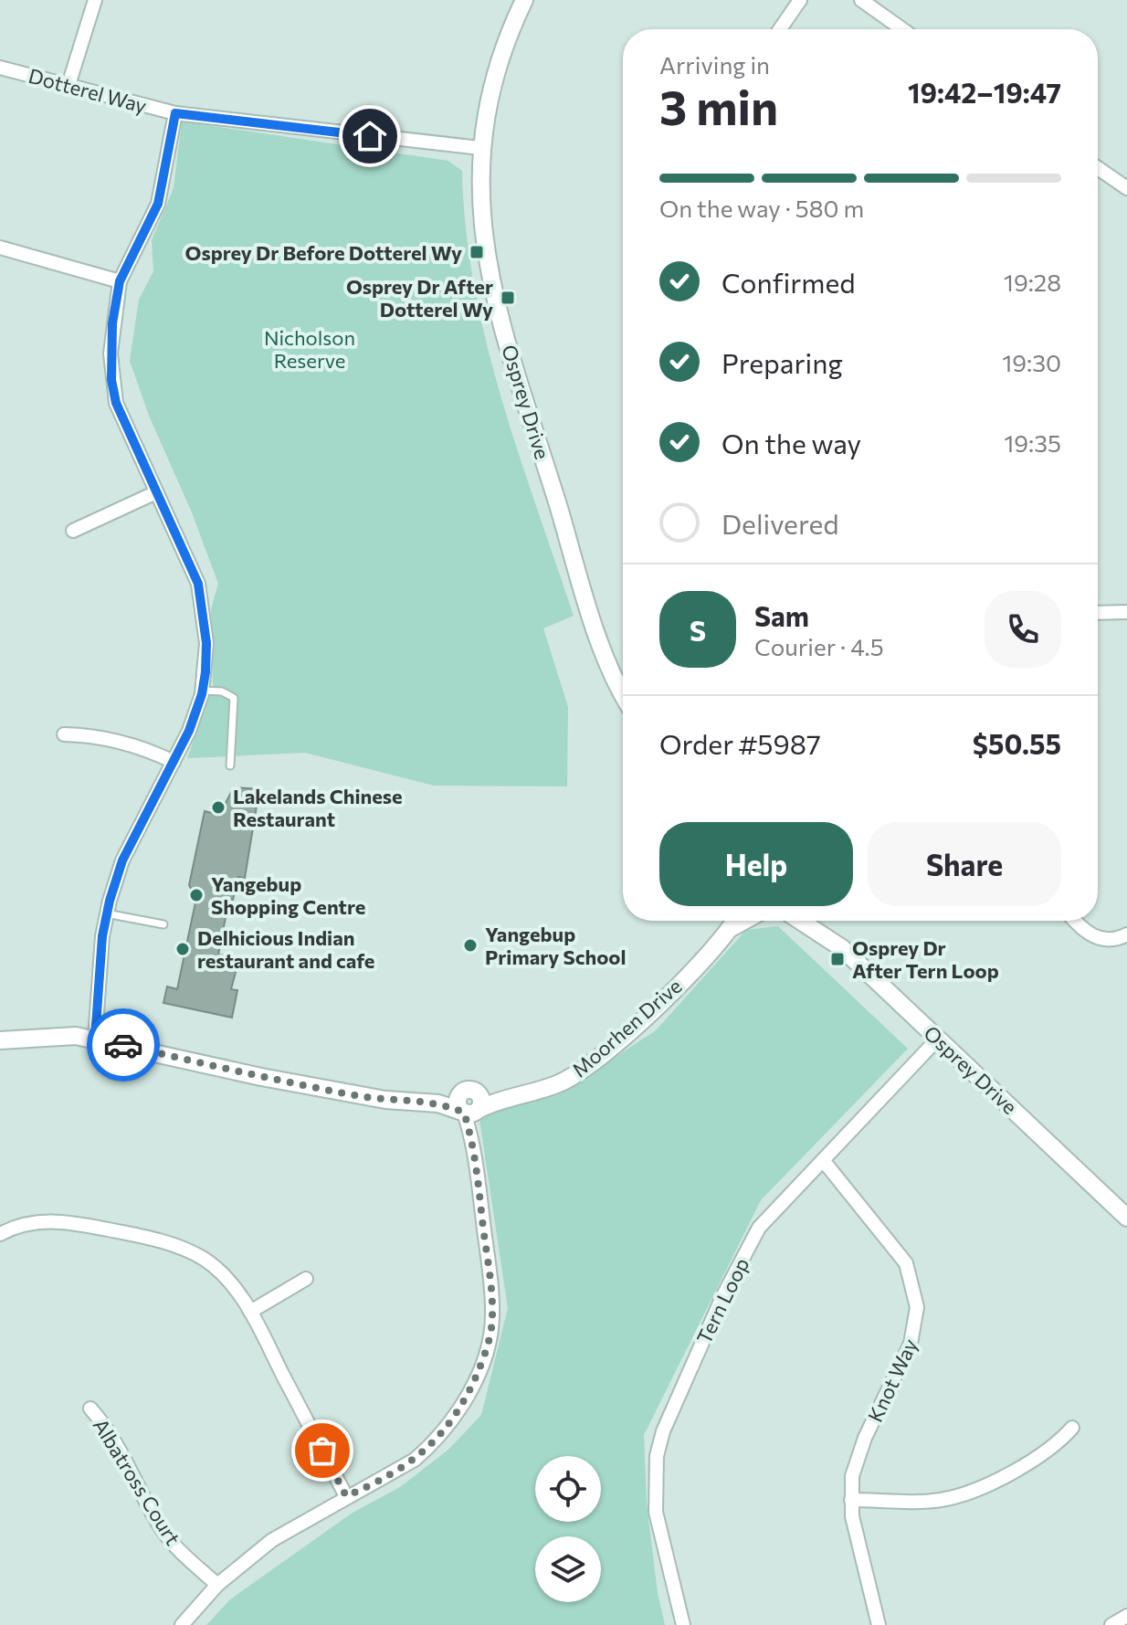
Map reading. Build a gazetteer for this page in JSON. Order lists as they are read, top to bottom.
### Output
{
  "streets": {
    "street": [
      "Dotterel Way",
      "Osprey Drive",
      "Moorhen Drive",
      "Tern Loop",
      "Knot Way",
      "Albatross Court"
    ]
  },
  "crossings": [
    ["Dotterel Way", "Osprey Drive"],
    ["Osprey Drive", "Tern Loop"],
    ["Tern Loop", "Knot Way"]
  ],
  "parks": ["Nicholson Reserve"],
  "places": {
    "transit": ["Osprey Dr Before Dotterel Wy", "Osprey Dr After Dotterel Wy", "Osprey Dr After Tern Loop"],
    "other": [
      "Lakelands Chinese Restaurant",
      "Yangebup Shopping Centre",
      "Yangebup Primary School",
      "Delhicious Indian restaurant and cafe"
    ]
  },
  "page": {
    "heading": ["3 min", "Arriving in", "19:42–19:47"],
    "panel": [
      "Sam",
      "Courier · 4.5",
      "Order #5987",
      "$50.55"
    ],
    "bar": "On the way · 580 m",
    "list": [
      ["Confirmed", "19:28"],
      ["Preparing", "19:30"],
      ["On the way", "19:35"],
      "Delivered"
    ],
    "round": "S",
    "buttons": ["Help", "Share"]
  }
}
